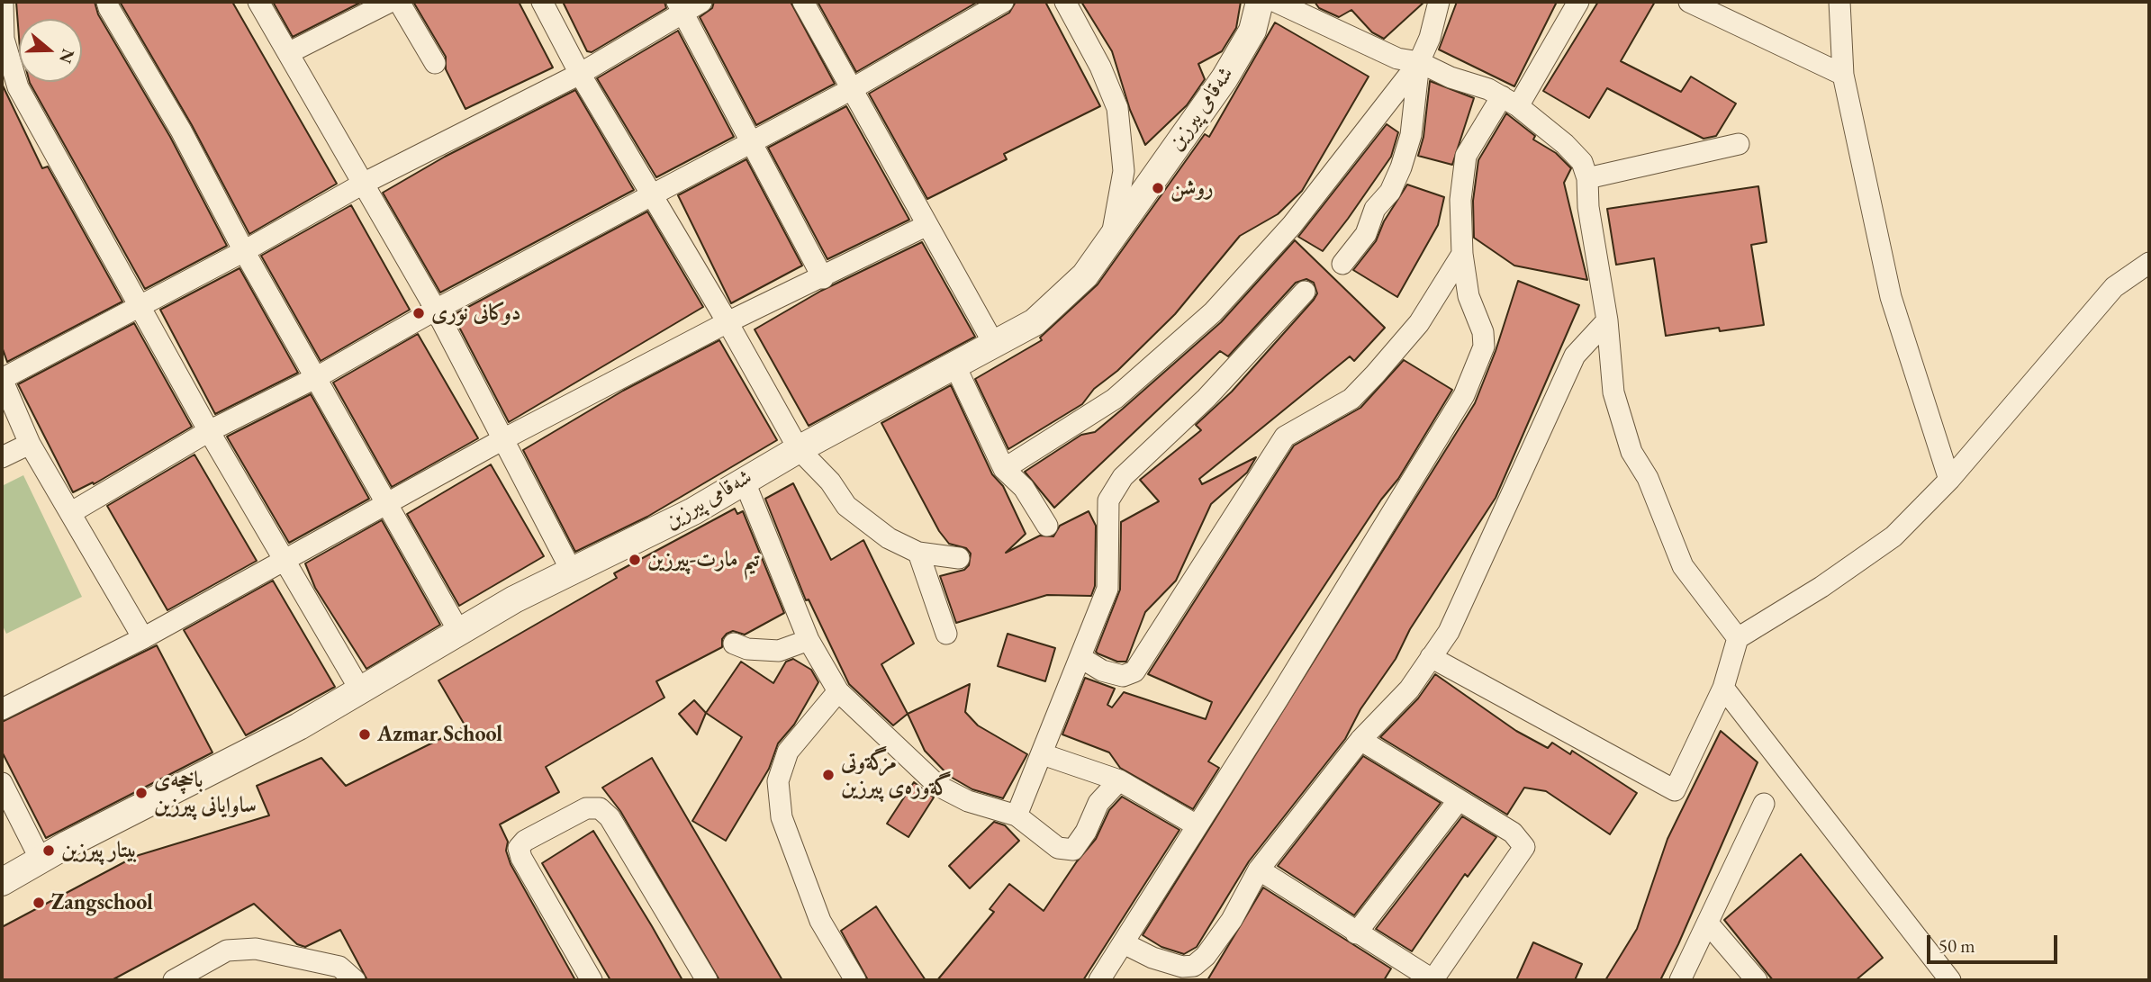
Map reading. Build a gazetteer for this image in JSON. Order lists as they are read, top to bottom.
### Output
{
  "streets": {
    "street": ["شەقامی پیرزین"]
  },
  "places": [
    "روشن",
    "دوکانی نوری",
    "تیم مارت-پیرزین",
    "Azmar School",
    "مزگةوتی گةورەی پیرزین",
    "باخچەی ساوایانی پیرزین",
    "بيتار پيرزين",
    "Zangschool"
  ],
  "scale_bar": "50 m",
  "north": "right"
}
